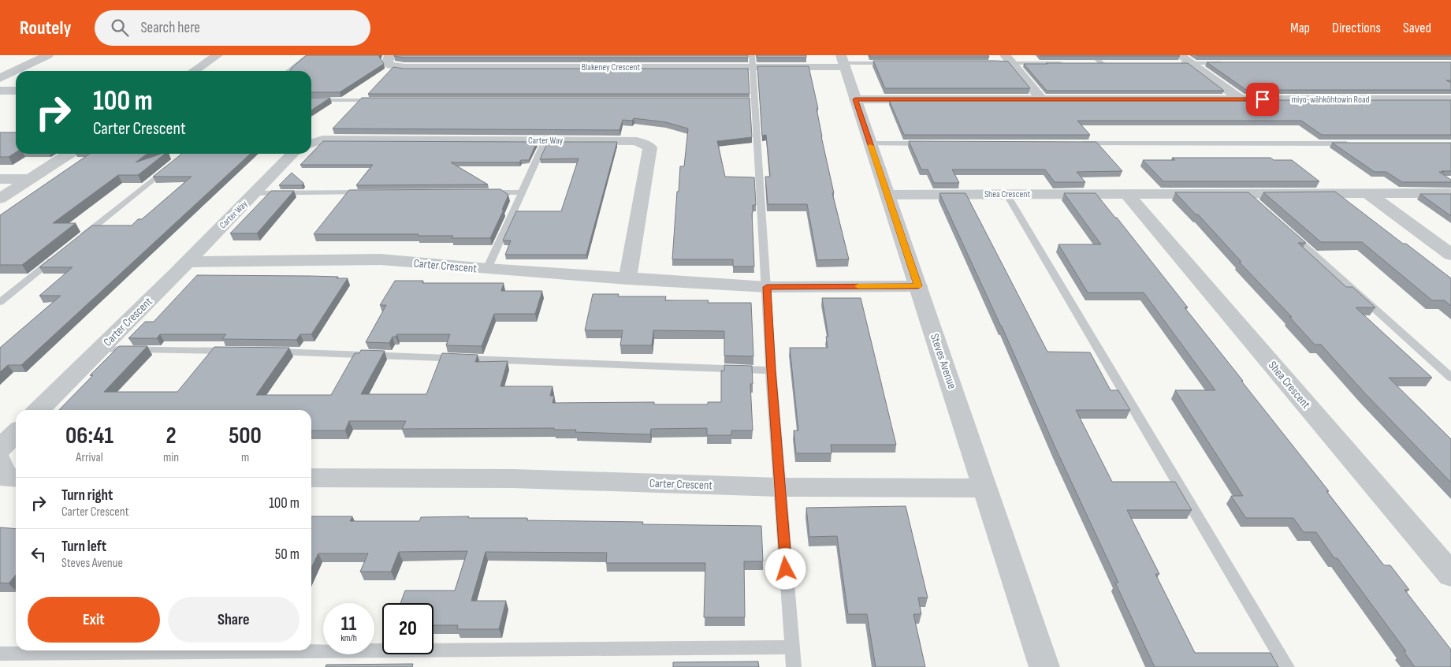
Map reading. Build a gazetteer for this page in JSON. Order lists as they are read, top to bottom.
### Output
{
  "streets": {
    "street": [
      "Blakeney Crescent",
      "miyo-wâhkôhtowin Road",
      "Carter Way",
      "Shea Crescent",
      "Carter Crescent",
      "Steves Avenue"
    ]
  },
  "crossings": [
    ["Blakeney Crescent", "Steves Avenue"],
    ["miyo-wâhkôhtowin Road", "Steves Avenue"],
    ["Carter Way", "Carter Crescent"],
    ["Shea Crescent", "Steves Avenue"],
    ["Carter Crescent", "Steves Avenue"]
  ],
  "page": {
    "header": "Routely",
    "search": "Search here",
    "nav": ["Map", "Directions", "Saved"],
    "turn": ["100 m", "Carter Crescent"],
    "eta": [
      "06:41",
      "Arrival",
      "2",
      "min",
      "500",
      "m"
    ],
    "list": [
      {
        "name": "Turn right",
        "note": "Carter Crescent",
        "value": "100 m"
      },
      {
        "name": "Turn left",
        "note": "Steves Avenue",
        "value": "50 m"
      }
    ],
    "buttons": ["Exit", "Share"],
    "speed": "11 km/h",
    "limit": "20"
  }
}
